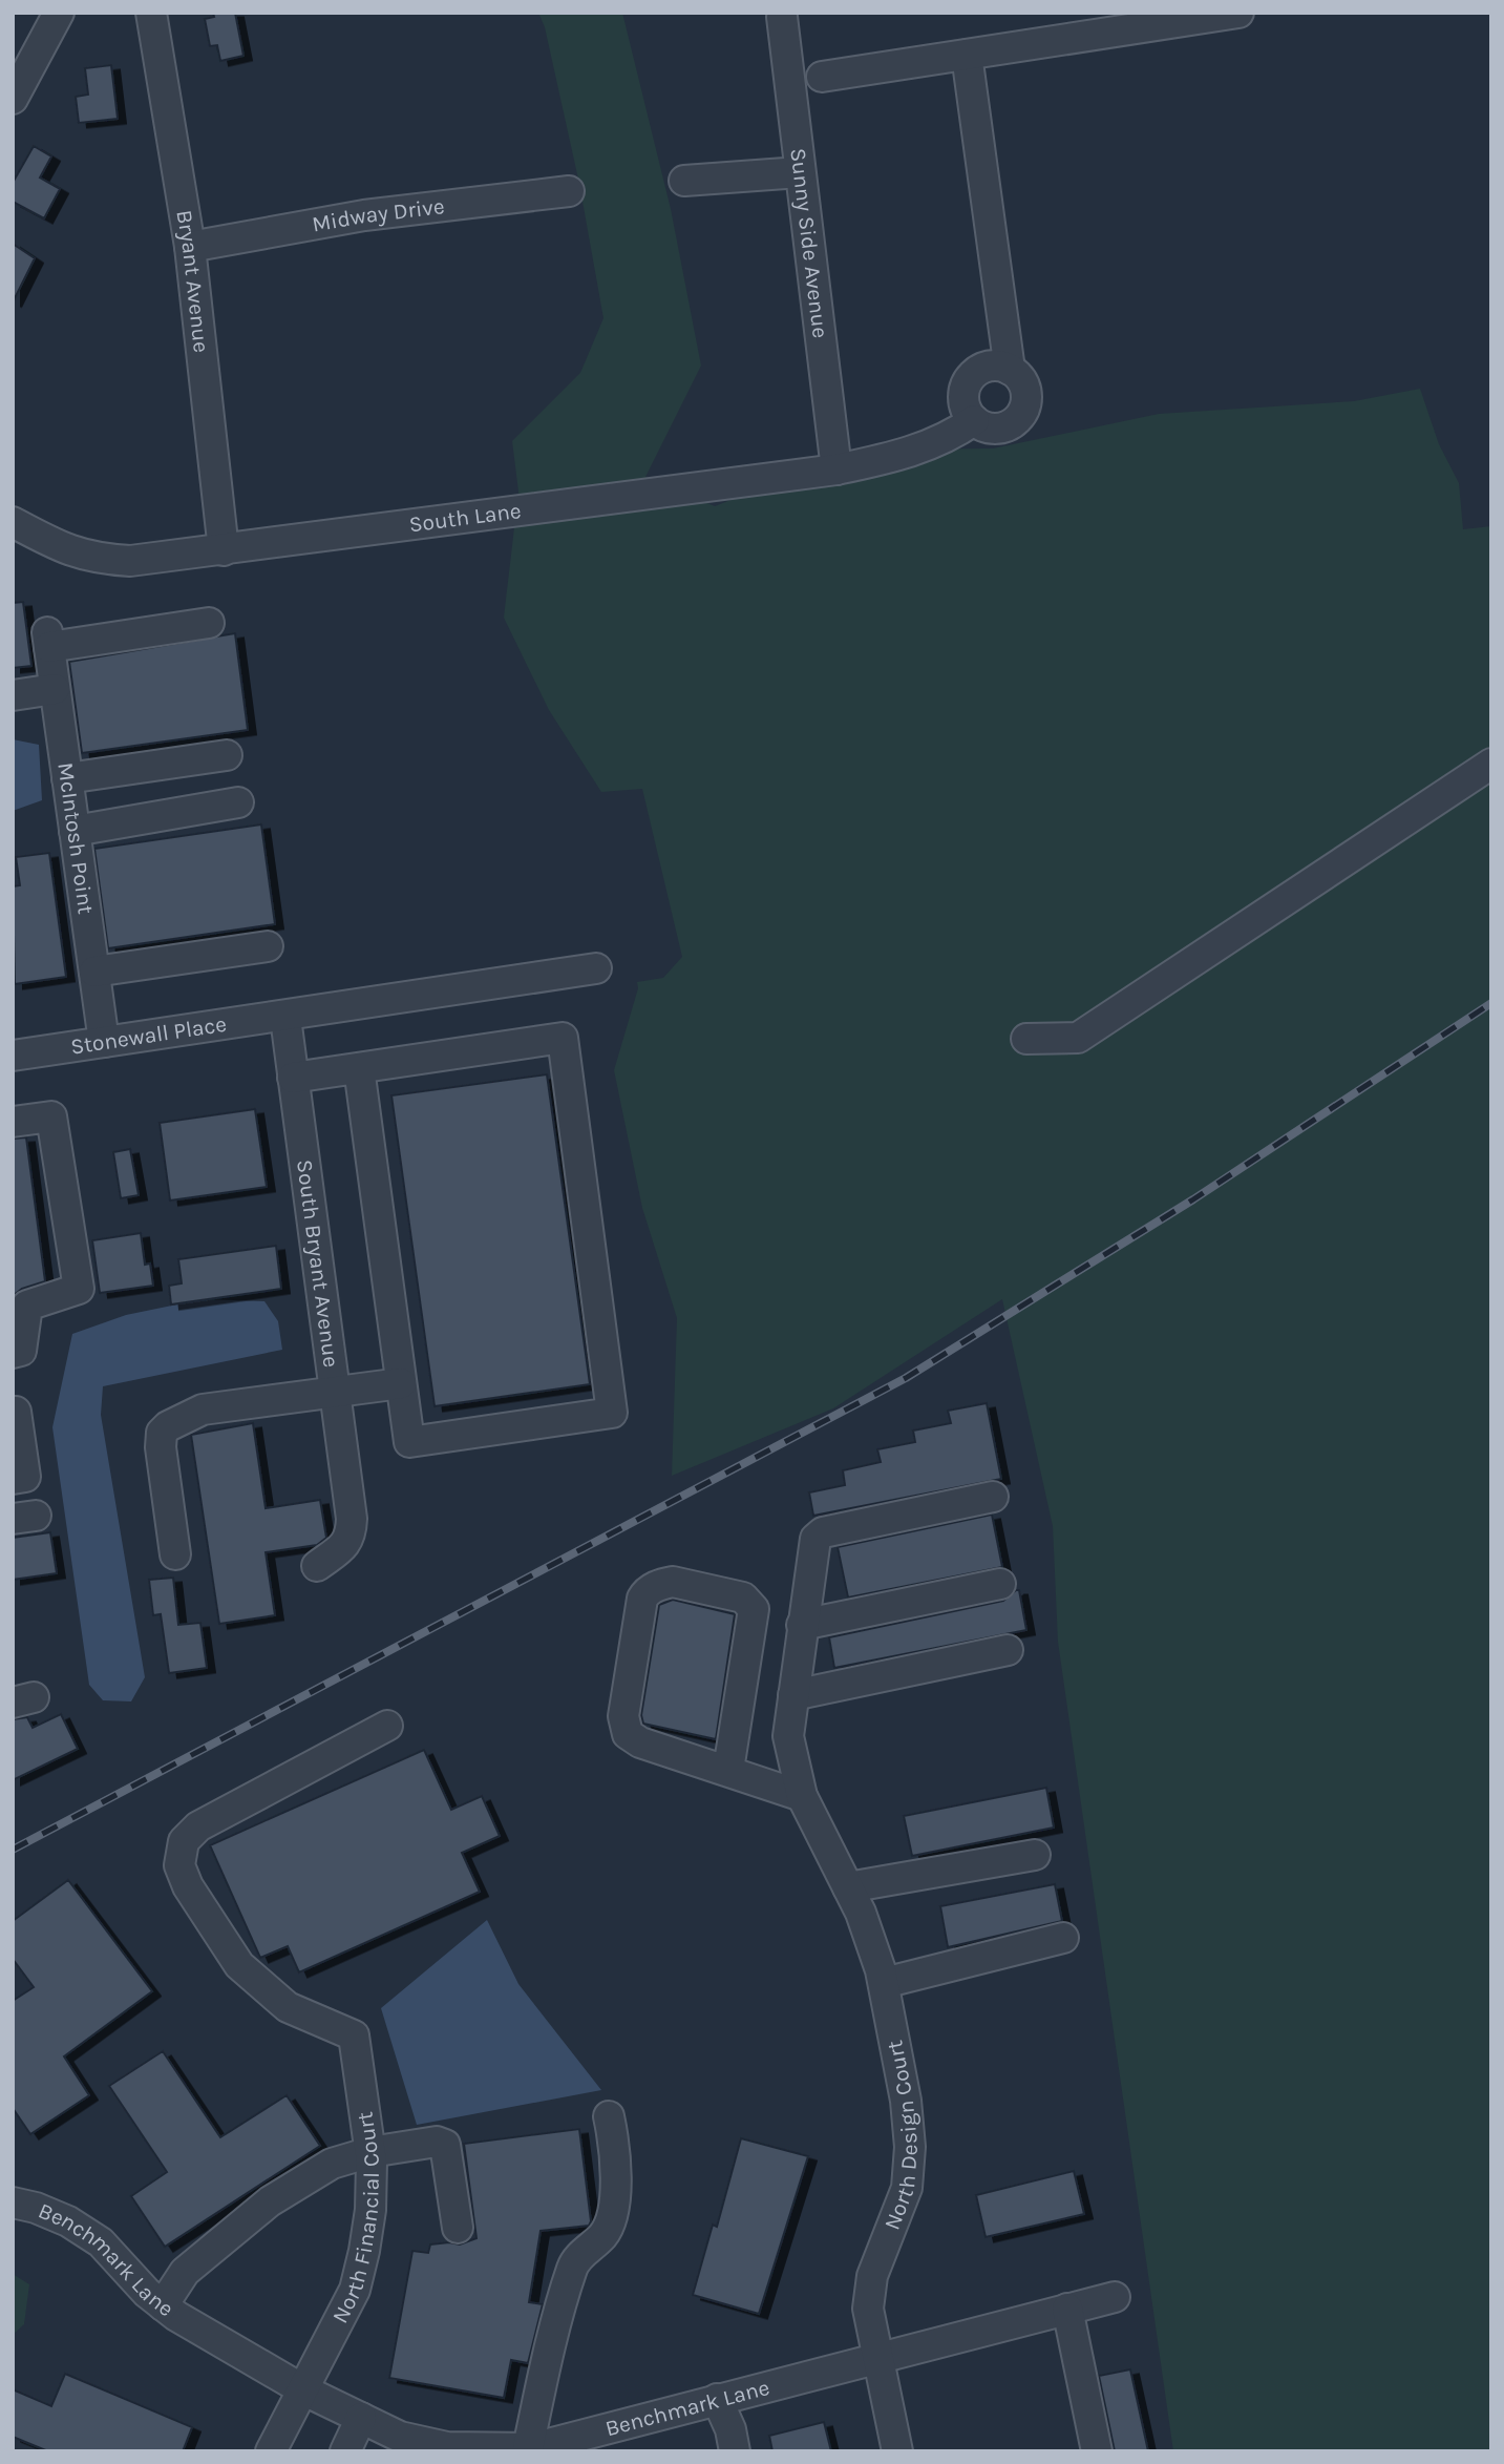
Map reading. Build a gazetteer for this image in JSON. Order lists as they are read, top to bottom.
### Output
{
  "streets": {
    "street": [
      "Midway Drive",
      "Sunny Side Avenue",
      "Bryant Avenue",
      "South Lane",
      "McIntosh Point",
      "Stonewall Place",
      "South Bryant Avenue",
      "North Design Court",
      "North Financial Court",
      "Benchmark Lane"
    ]
  },
  "crossings": [
    ["Midway Drive", "Bryant Avenue"],
    ["Sunny Side Avenue", "South Lane"],
    ["Bryant Avenue", "South Lane"],
    ["McIntosh Point", "Stonewall Place"],
    ["Stonewall Place", "South Bryant Avenue"],
    ["North Design Court", "Benchmark Lane"],
    ["North Financial Court", "Benchmark Lane"]
  ]
}
